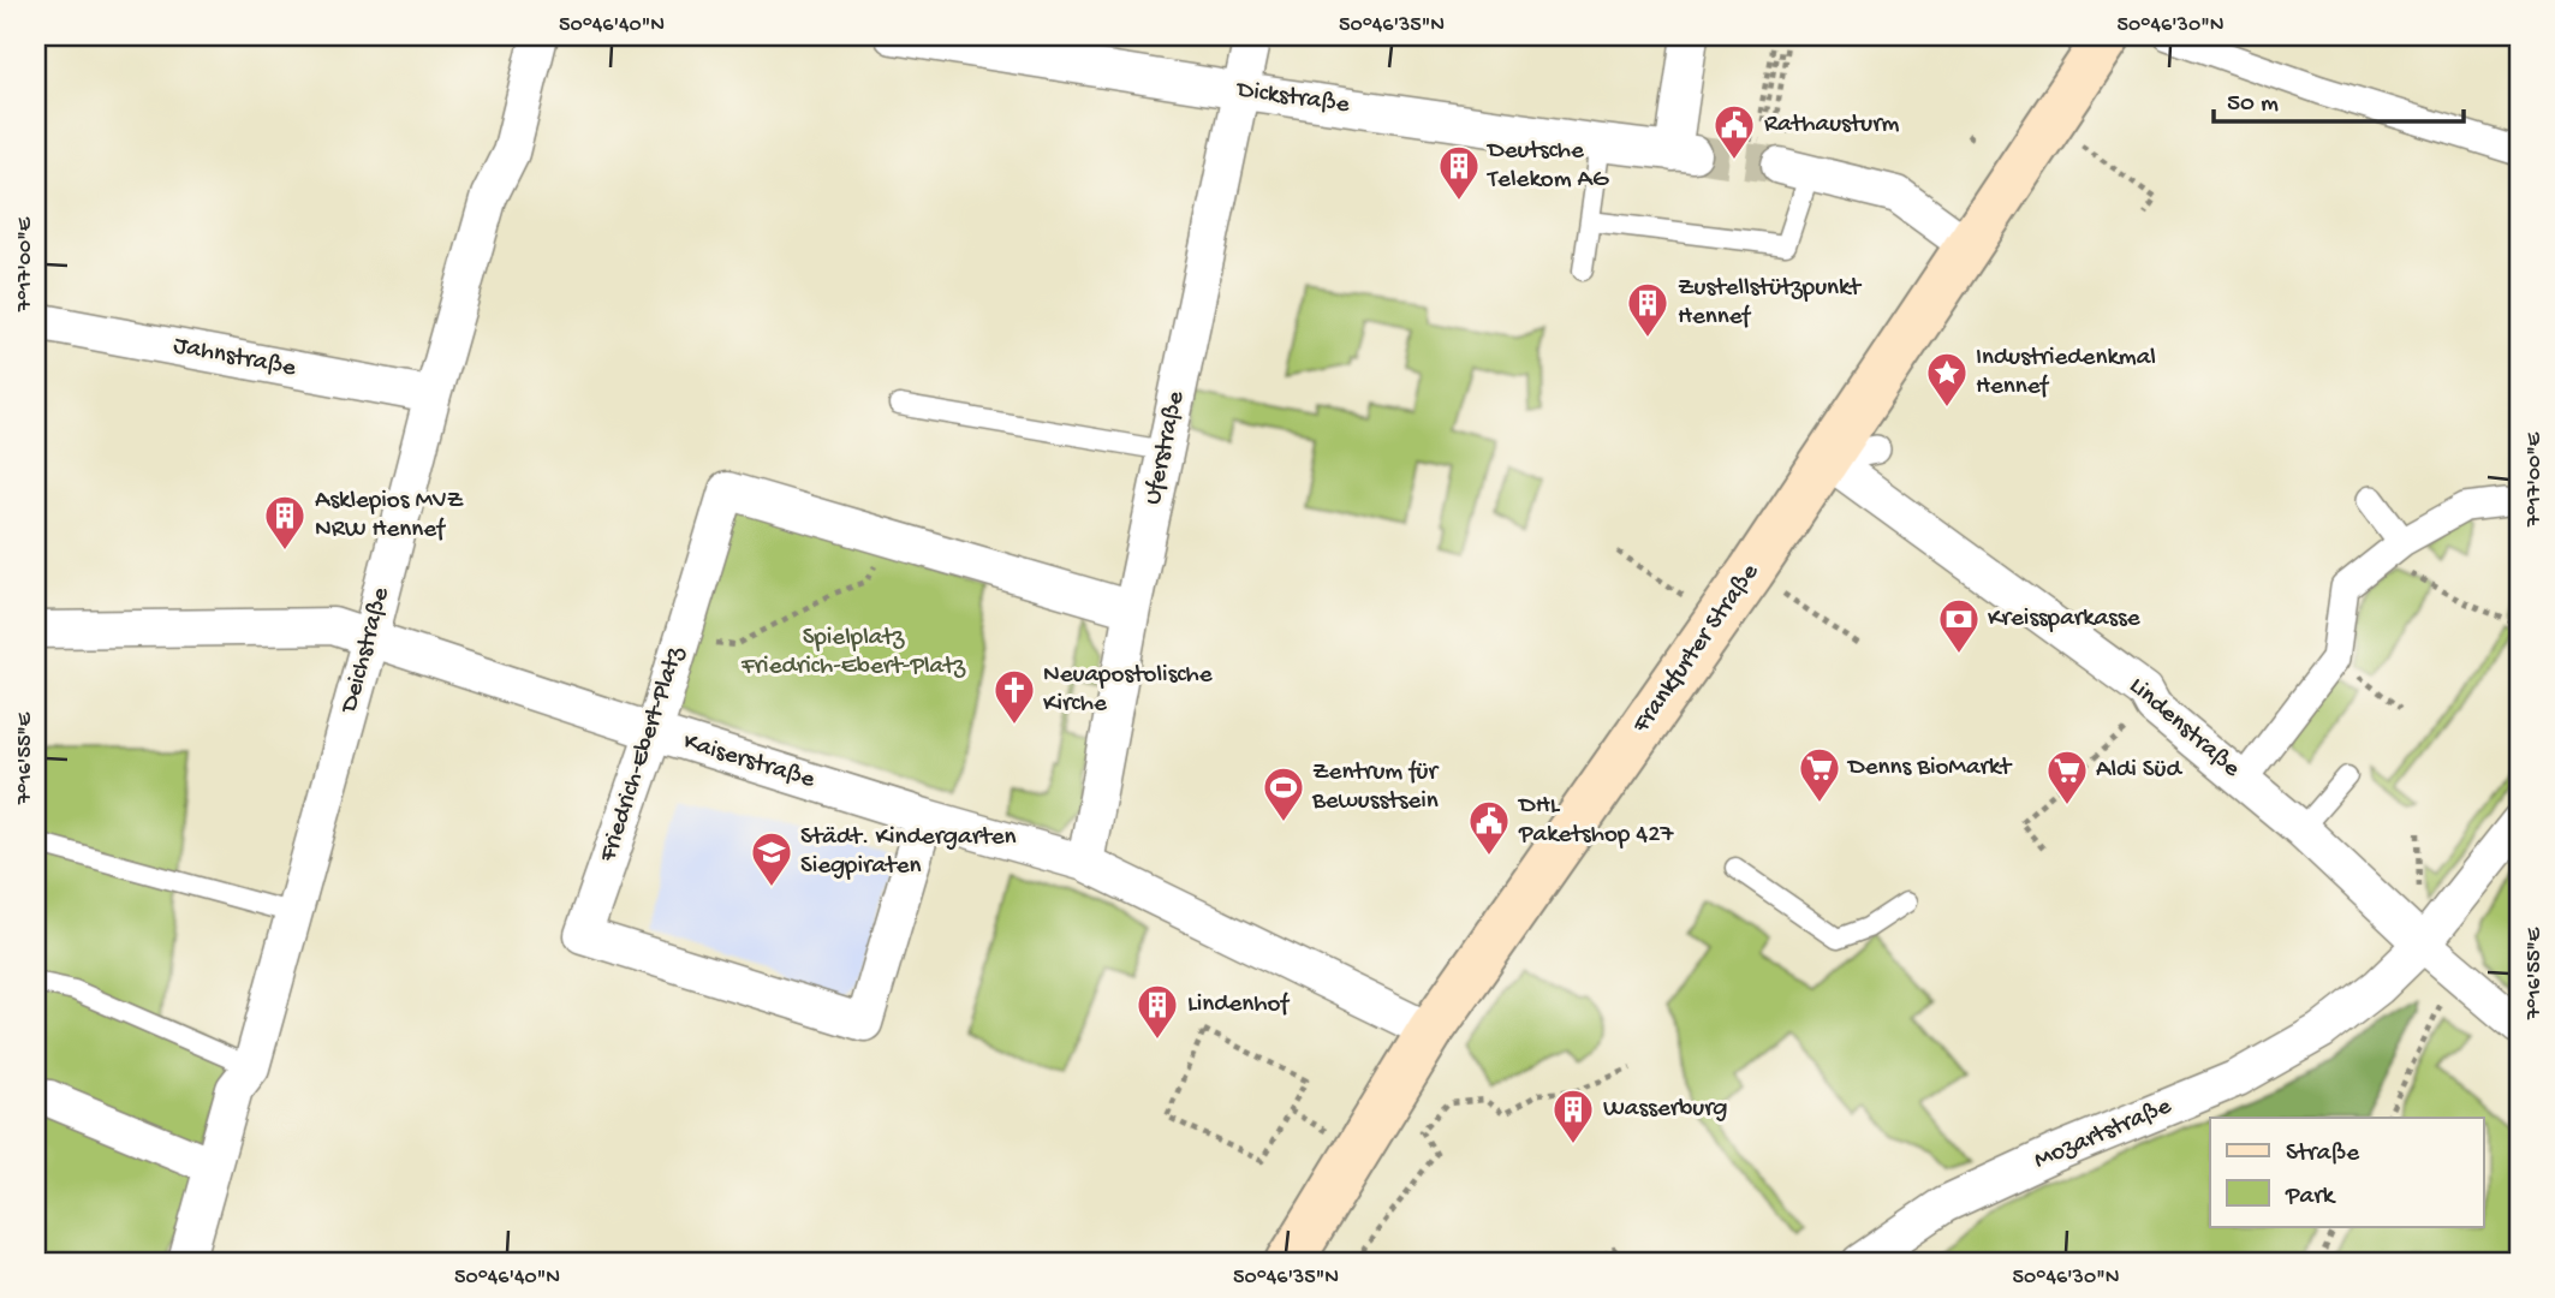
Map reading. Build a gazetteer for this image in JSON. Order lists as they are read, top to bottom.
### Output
{
  "streets": {
    "main road": ["Frankfurter Straße"],
    "street": [
      "Dickstraße",
      "Jahnstraße",
      "Uferstraße",
      "Deichstraße",
      "Lindenstraße",
      "Friedrich-Ebert-Platz",
      "Kaiserstraße",
      "Mozartstraße"
    ]
  },
  "crossings": [
    ["Dickstraße", "Uferstraße"],
    ["Jahnstraße", "Deichstraße"],
    ["Uferstraße", "Friedrich-Ebert-Platz"],
    ["Uferstraße", "Kaiserstraße"],
    ["Frankfurter Straße", "Lindenstraße"],
    ["Frankfurter Straße", "Kaiserstraße"],
    ["Deichstraße", "Kaiserstraße"],
    ["Lindenstraße", "Mozartstraße"],
    ["Friedrich-Ebert-Platz", "Kaiserstraße"]
  ],
  "parks": ["Spielplatz Friedrich-Ebert-Platz"],
  "places": {
    "public building": ["Rathausturm", "DHL Paketshop 427"],
    "building": [
      "Deutsche Telekom AG",
      "Zustellstützpunkt Hennef",
      "Asklepios MVZ NRW Hennef",
      "Lindenhof",
      "Wasserburg"
    ],
    "place": ["Industriedenkmal Hennef"],
    "bank": ["Kreissparkasse"],
    "church": ["Neuapostolische Kirche"],
    "supermarket": ["Denns BioMarkt", "Aldi Süd"],
    "sports": ["Zentrum für Bewusstsein"],
    "school or university": ["Städt. Kindergarten Siegpiraten"]
  },
  "legend": ["Straße", "Park"],
  "scale_bar": "50 m",
  "coordinates": [
    "50°46'40\"N",
    "50°46'35\"N",
    "50°46'30\"N",
    "7°17'00\"E",
    "7°16'55\"E"
  ]
}
